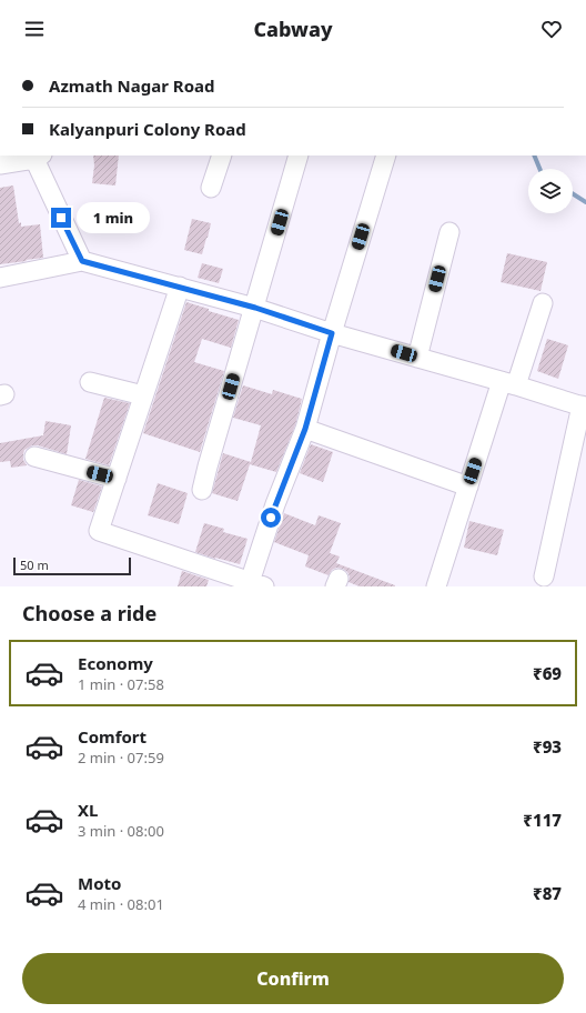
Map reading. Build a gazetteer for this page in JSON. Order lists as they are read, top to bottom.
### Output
{
  "scale_bar": "50 m",
  "page": {
    "header": "Cabway",
    "banner": ["Azmath Nagar Road", "Kalyanpuri Colony Road"],
    "bubble": "1 min",
    "scale": "50 m",
    "heading": "Choose a ride",
    "list": [
      {
        "name": "Economy",
        "note": "1 min · 07:58",
        "value": "₹69"
      },
      {
        "name": "Comfort",
        "note": "2 min · 07:59",
        "value": "₹93"
      },
      {
        "name": "XL",
        "note": "3 min · 08:00",
        "value": "₹117"
      },
      {
        "name": "Moto",
        "note": "4 min · 08:01",
        "value": "₹87"
      }
    ],
    "buttons": "Confirm"
  }
}
